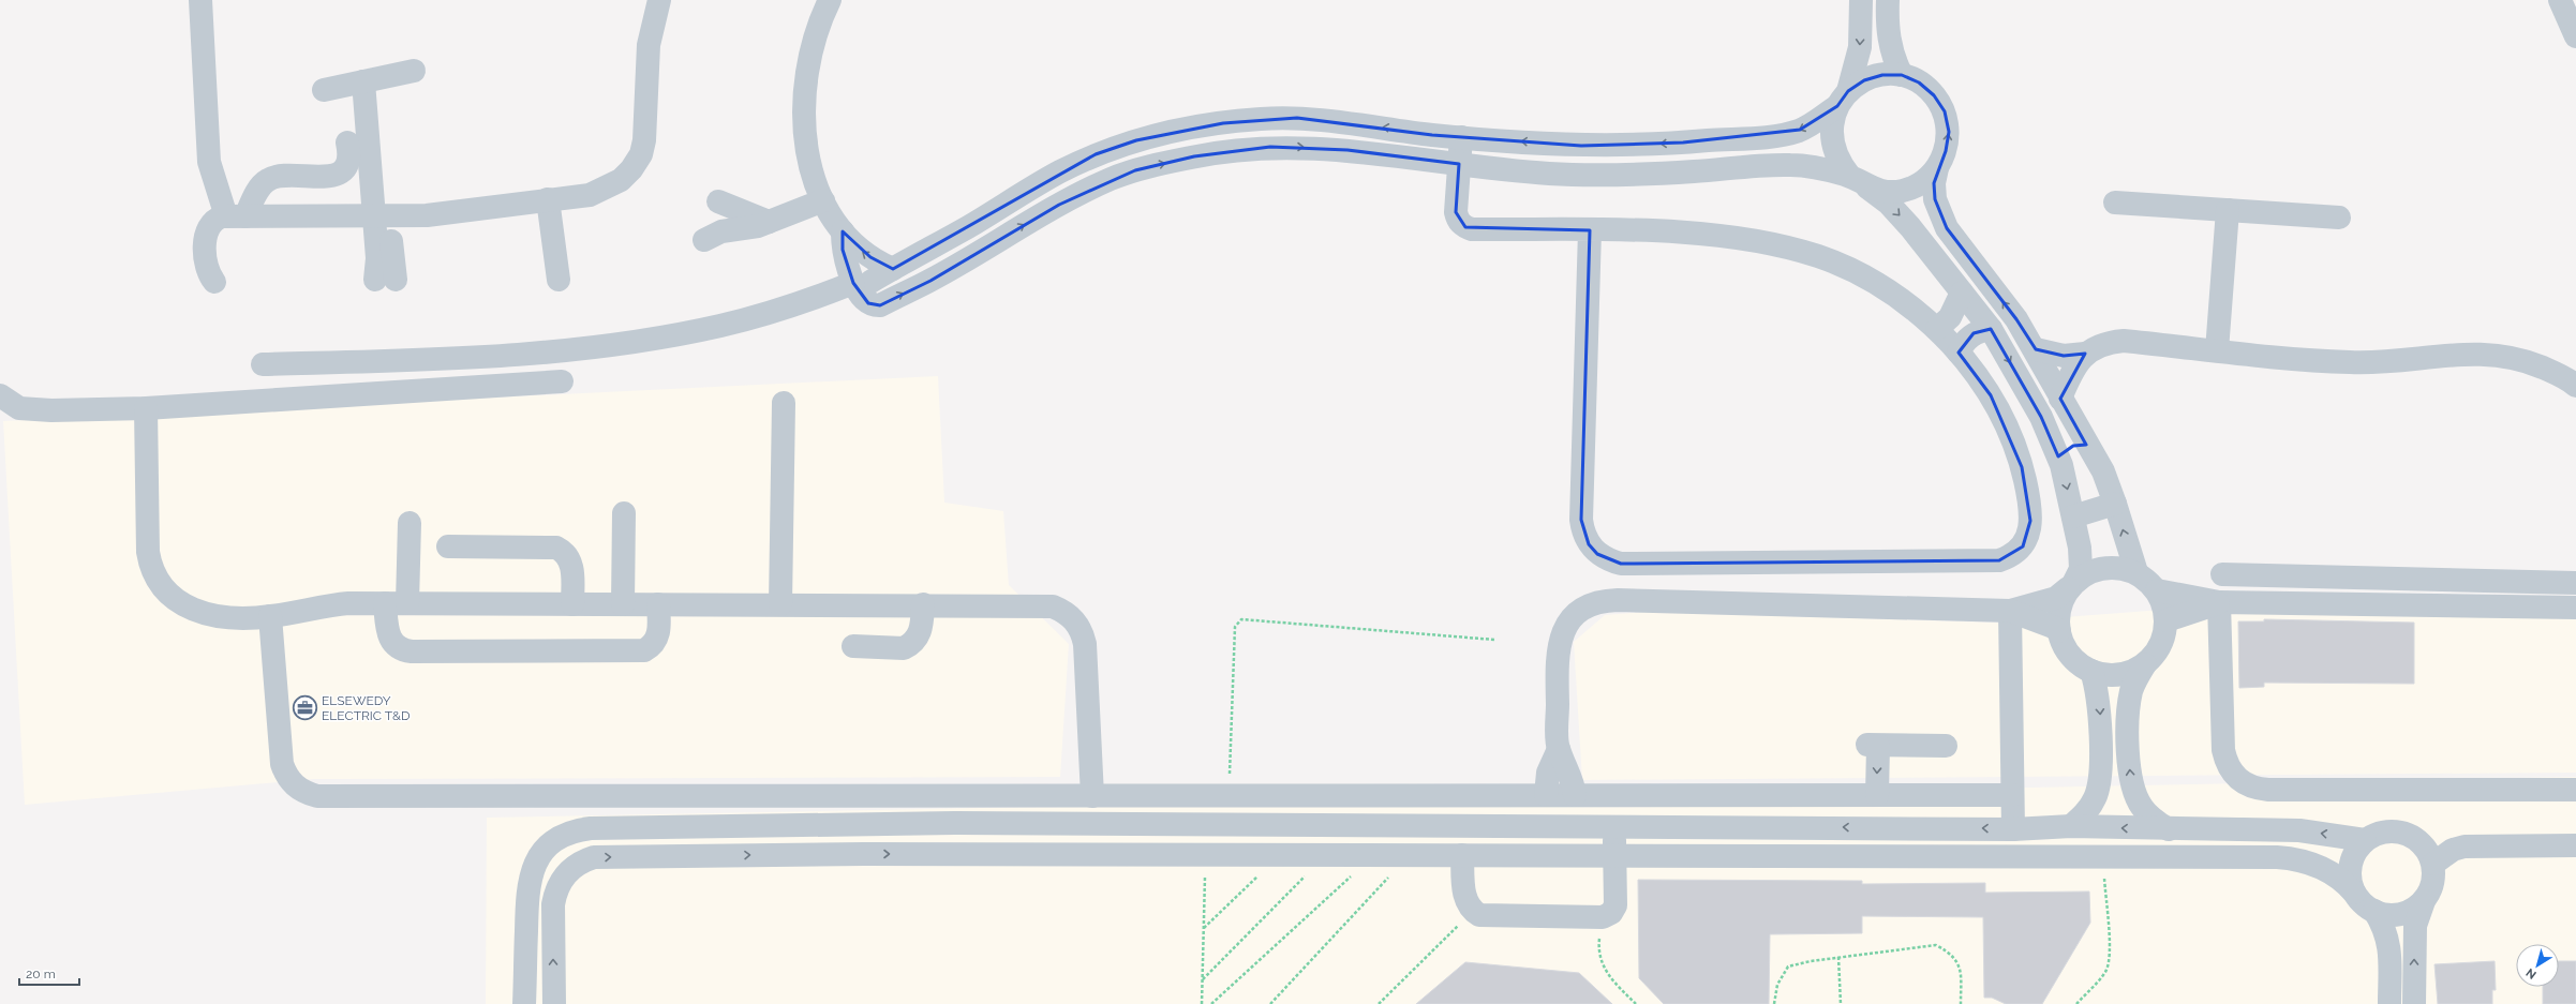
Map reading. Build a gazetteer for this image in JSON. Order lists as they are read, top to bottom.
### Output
{
  "places": {
    "office": ["ELSEWEDY ELECTRIC T&D"]
  },
  "scale_bar": "20 m",
  "north": "bottom left"
}
